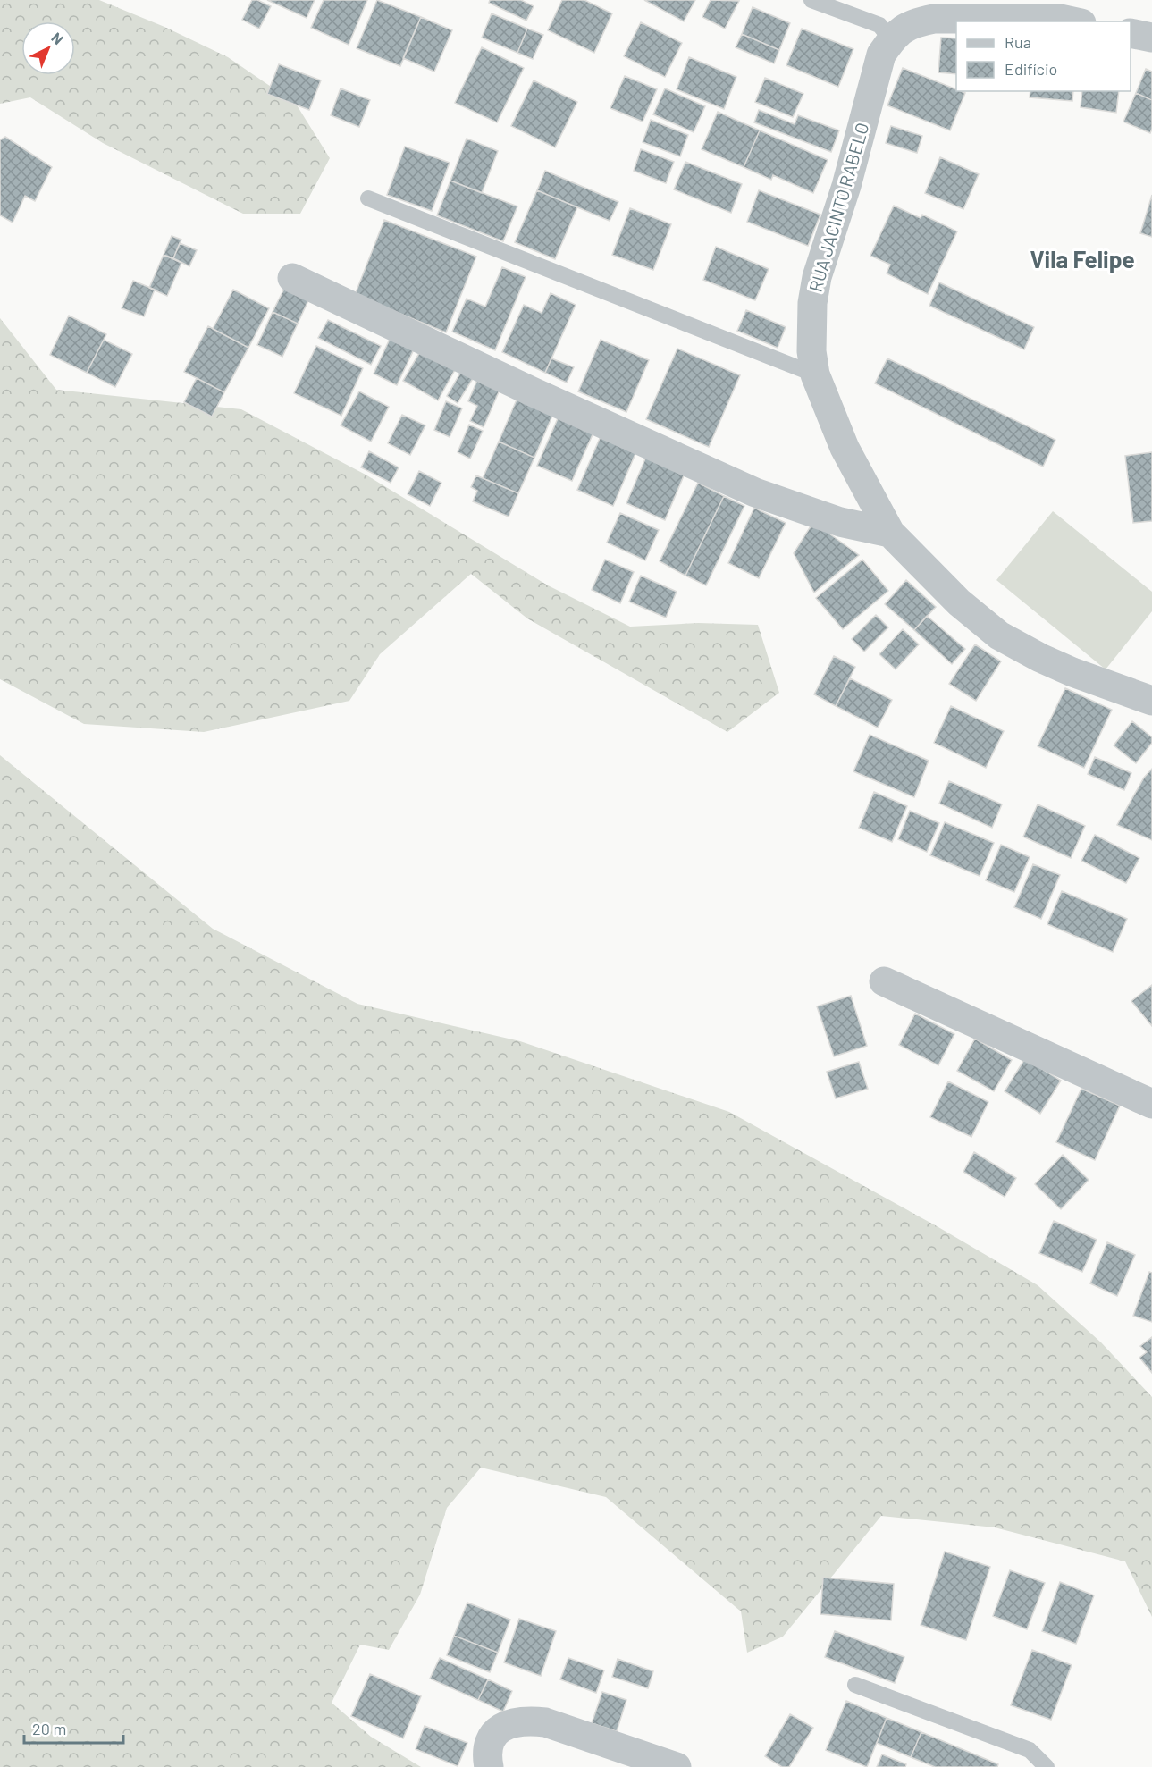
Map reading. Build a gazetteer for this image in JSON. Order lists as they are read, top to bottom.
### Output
{
  "streets": {
    "street": ["RUA JACINTO RABELO"]
  },
  "districts": ["Vila Felipe"],
  "legend": ["Rua", "Edifício"],
  "scale_bar": "20 m",
  "north": "top right"
}
